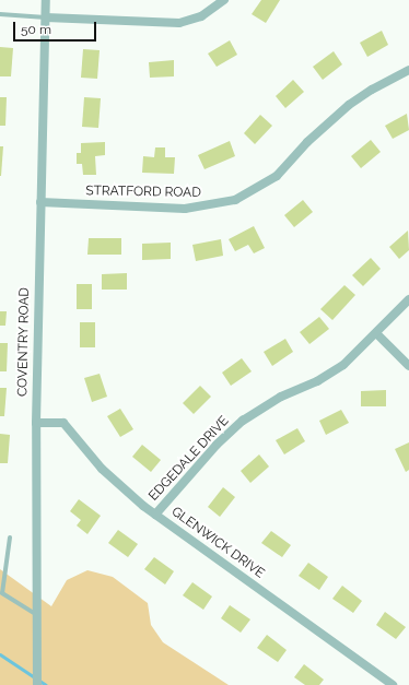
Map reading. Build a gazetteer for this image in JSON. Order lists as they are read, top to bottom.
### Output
{
  "streets": {
    "street": [
      "STRATFORD ROAD",
      "COVENTRY ROAD",
      "EDGEDALE DRIVE",
      "GLENWICK DRIVE"
    ]
  },
  "crossings": [
    ["STRATFORD ROAD", "COVENTRY ROAD"],
    ["COVENTRY ROAD", "GLENWICK DRIVE"],
    ["EDGEDALE DRIVE", "GLENWICK DRIVE"]
  ],
  "scale_bar": "50 m"
}
